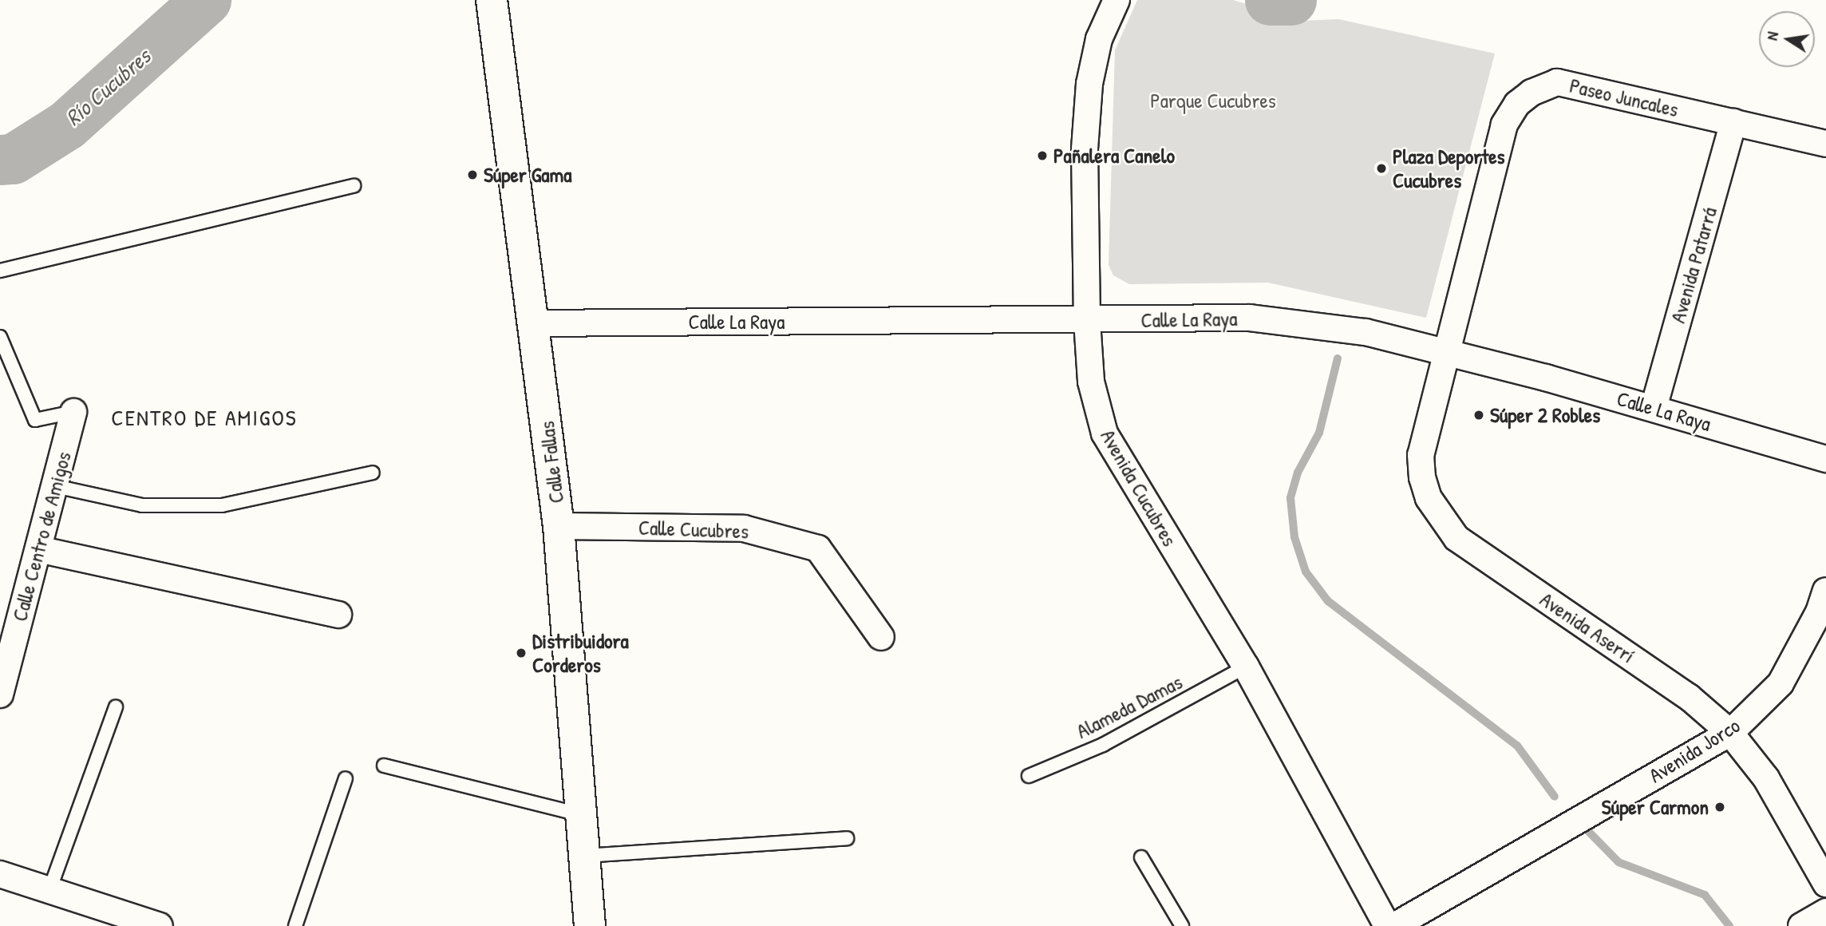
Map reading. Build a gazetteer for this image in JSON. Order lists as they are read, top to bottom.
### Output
{
  "streets": {
    "street": [
      "Paseo Juncales",
      "Avenida Patarrá",
      "Calle La Raya",
      "Calle Fallas",
      "Avenida Cucubres",
      "Calle Cucubres",
      "Calle Centro de Amigos",
      "Avenida Aserrí",
      "Avenida Jorco"
    ],
    "lane": ["Alameda Damas"]
  },
  "crossings": [
    ["Paseo Juncales", "Avenida Patarrá"],
    ["Paseo Juncales", "Calle La Raya"],
    ["Paseo Juncales", "Avenida Aserrí"],
    ["Avenida Patarrá", "Calle La Raya"],
    ["Calle La Raya", "Calle Fallas"],
    ["Calle La Raya", "Avenida Cucubres"],
    ["Calle La Raya", "Avenida Aserrí"],
    ["Calle Fallas", "Calle Cucubres"],
    ["Avenida Cucubres", "Alameda Damas"],
    ["Avenida Aserrí", "Avenida Jorco"]
  ],
  "districts": ["CENTRO DE AMIGOS"],
  "water": ["Río Cucubres"],
  "parks": ["Parque Cucubres"],
  "places": [
    "Pañalera Canelo",
    "Plaza Deportes Cucubres",
    "Súper Gama",
    "Súper 2 Robles",
    "Distribuidora Corderos",
    "Súper Carmon"
  ],
  "north": "left"
}
